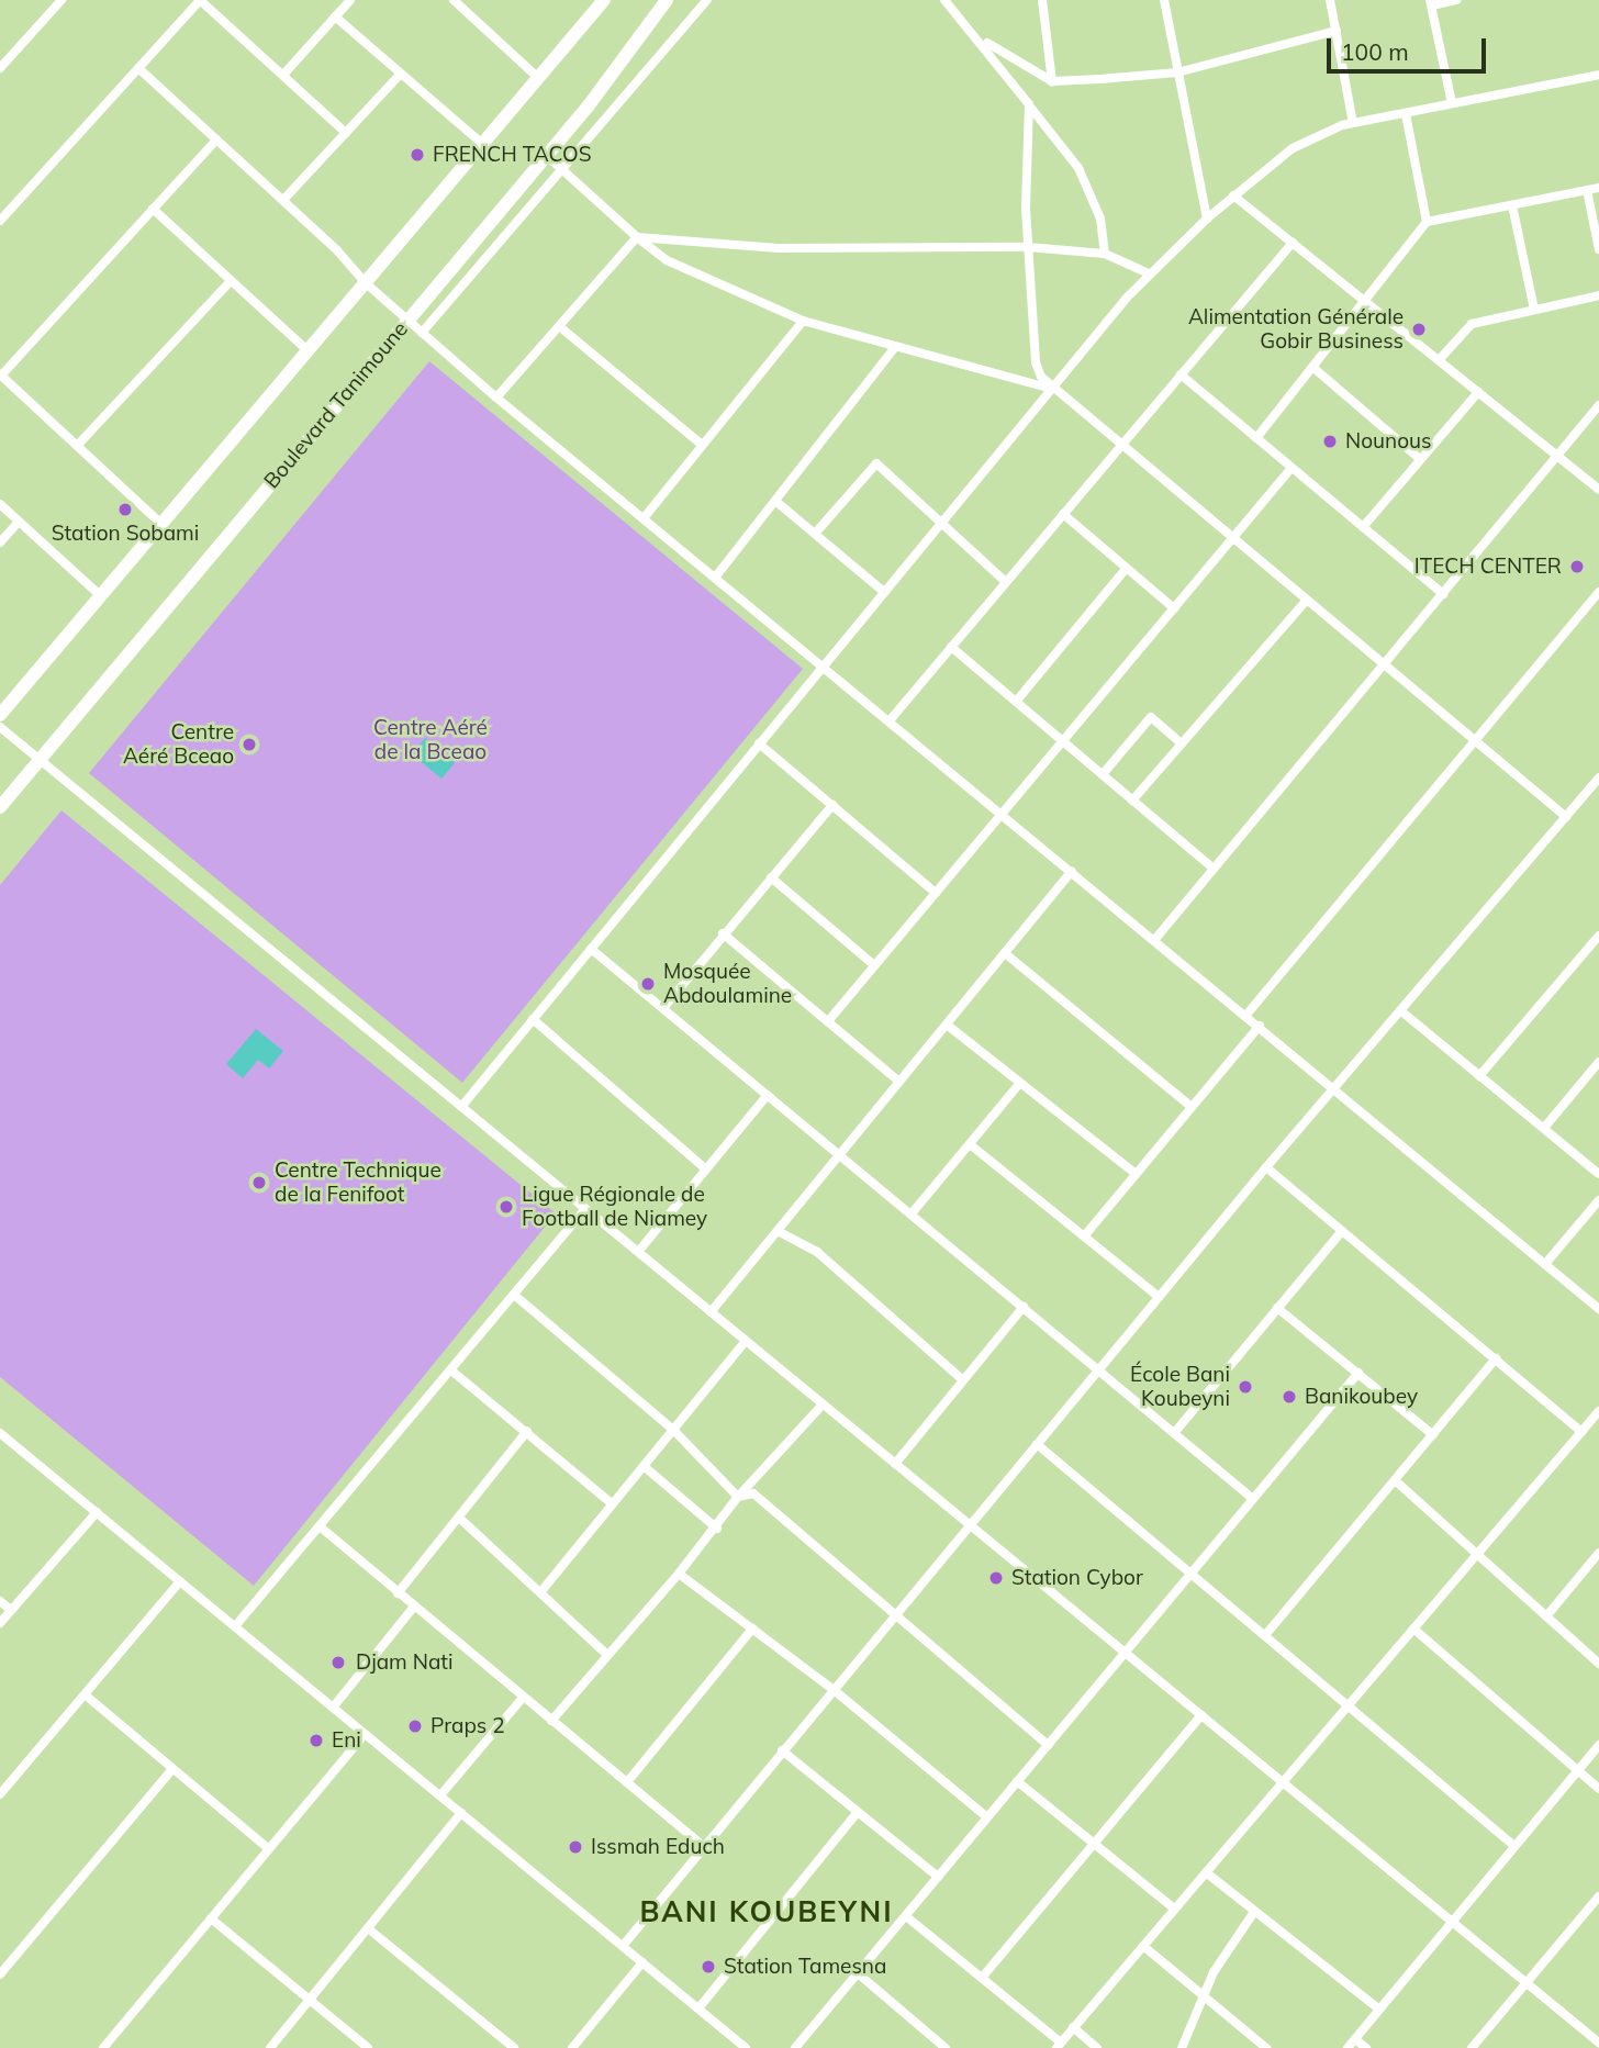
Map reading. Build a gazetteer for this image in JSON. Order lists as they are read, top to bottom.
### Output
{
  "streets": {
    "main road": ["Boulevard Tanimoune"]
  },
  "districts": ["BANI KOUBEYNI"],
  "parks": ["Centre Aéré de la Bceao"],
  "places": [
    "FRENCH TACOS",
    "Alimentation Générale Gobir Business",
    "Nounous",
    "Station Sobami",
    "ITECH CENTER",
    "Centre Aéré Bceao",
    "Mosquée Abdoulamine",
    "Centre Technique de la Fenifoot",
    "Ligue Régionale de Football de Niamey",
    "École Bani Koubeyni",
    "Banikoubey",
    "Station Cybor",
    "Djam Nati",
    "Praps 2",
    "Eni",
    "Issmah Educh",
    "Station Tamesna"
  ],
  "scale_bar": "100 m"
}
